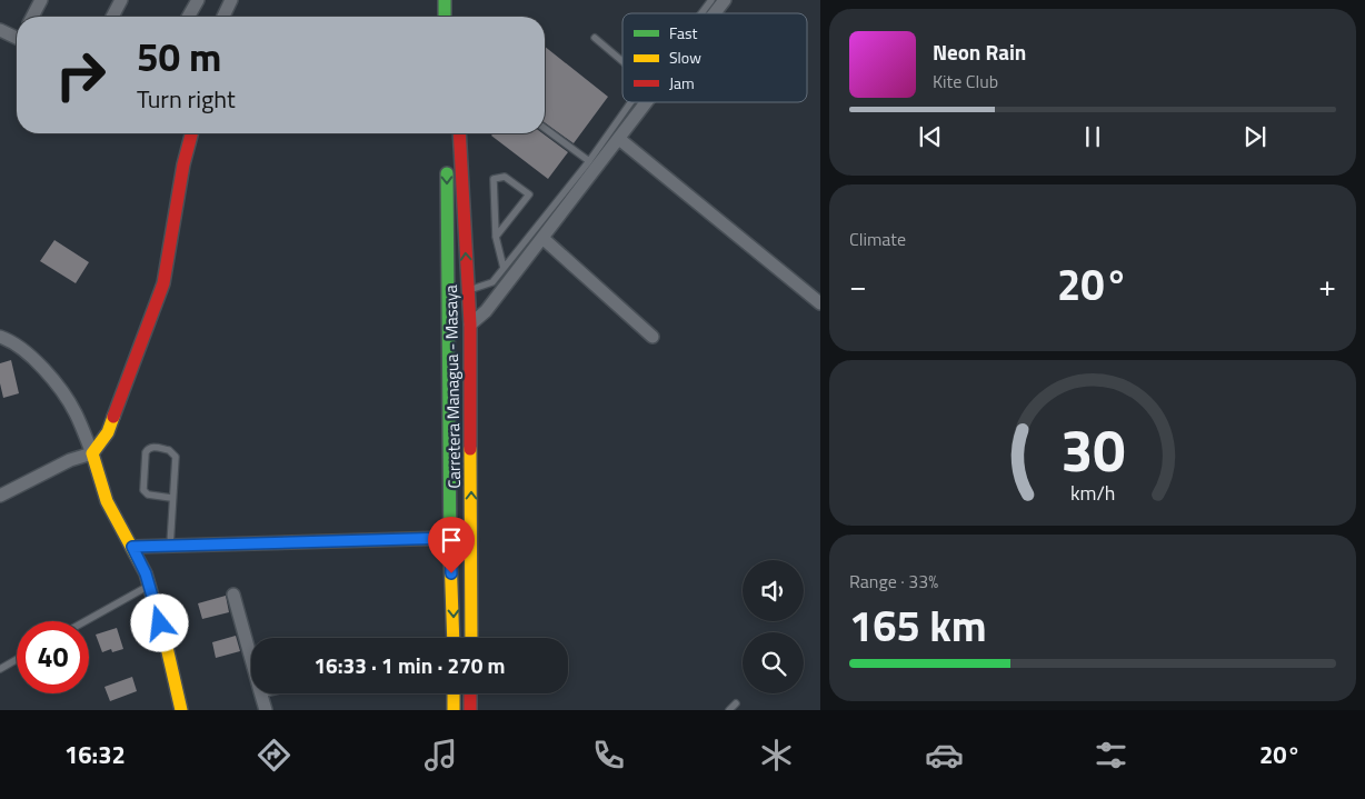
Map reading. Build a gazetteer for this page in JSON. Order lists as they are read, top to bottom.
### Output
{
  "streets": {
    "main road": ["Carretera Managua - Masaya"]
  },
  "legend": ["Fast", "Slow", "Jam"],
  "page": {
    "turn": ["50 m", "Turn right"],
    "song": ["Neon Rain", "Kite Club"],
    "tile": [
      "Climate",
      ["Range · 33%", "165 km"]
    ],
    "heat": ["−", "20°", "+"],
    "limit": "40",
    "trip": "16:33 · 1 min · 270 m",
    "tabs": ["16:32", "20°"],
    "gauge": ["30", "km/h"]
  }
}
